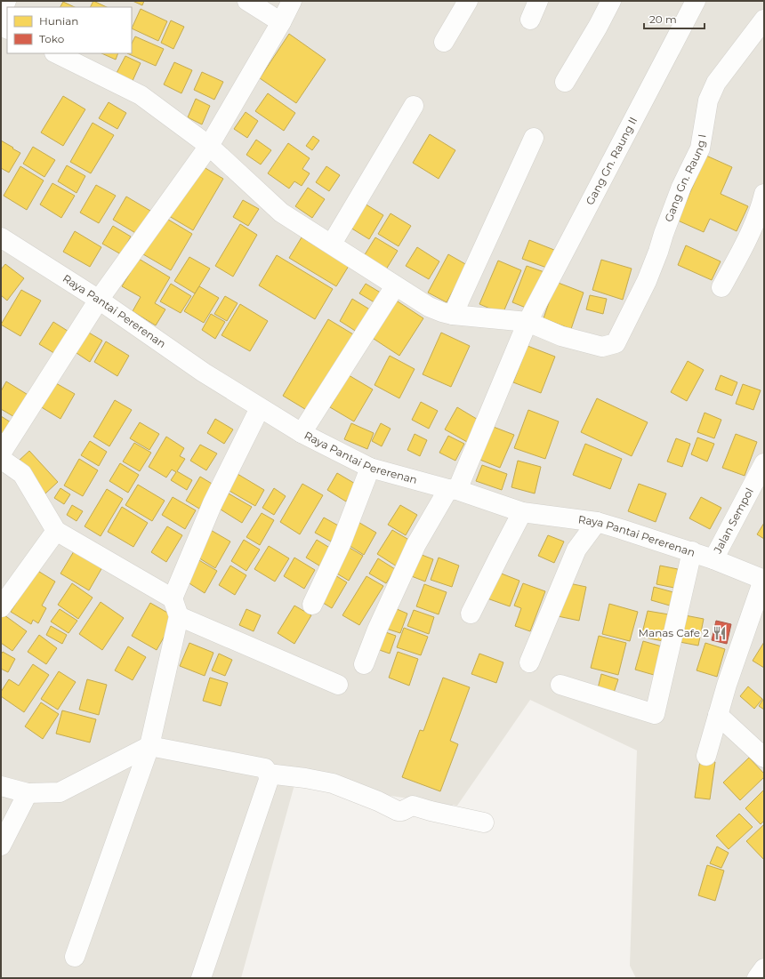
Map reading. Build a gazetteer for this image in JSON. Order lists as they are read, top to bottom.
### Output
{
  "streets": {
    "street": [
      "Gang Gn. Raung II",
      "Gang Gn. Raung I",
      "Raya Pantai Pererenan",
      "Jalan Sempol"
    ]
  },
  "crossings": [
    ["Gang Gn. Raung II", "Gang Gn. Raung I"],
    ["Gang Gn. Raung II", "Raya Pantai Pererenan"],
    ["Raya Pantai Pererenan", "Jalan Sempol"]
  ],
  "places": {
    "restaurant": ["Manas Cafe 2"]
  },
  "legend": ["Hunian", "Toko"],
  "scale_bar": "20 m"
}
